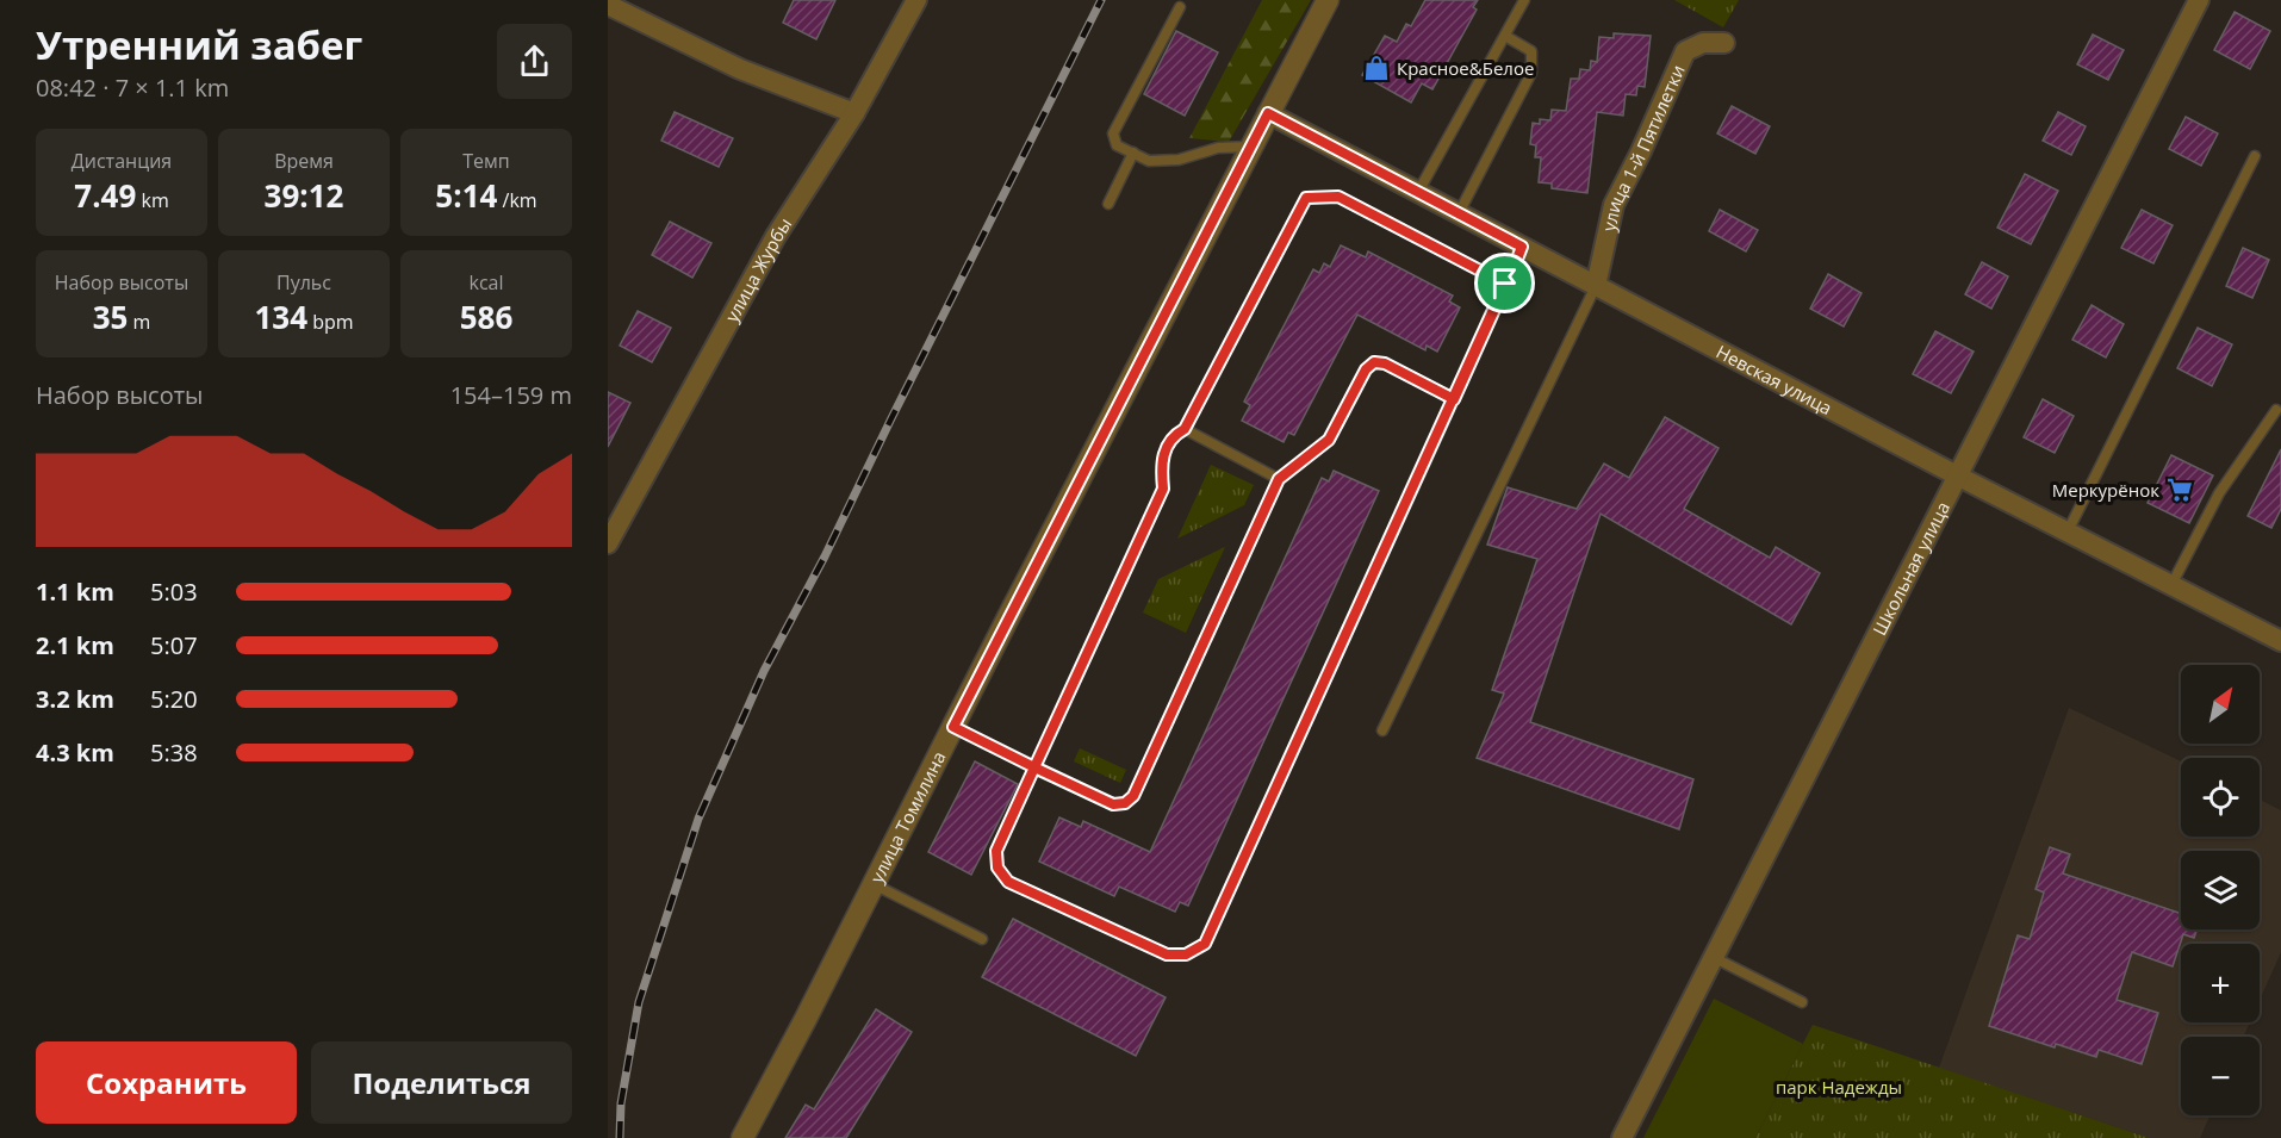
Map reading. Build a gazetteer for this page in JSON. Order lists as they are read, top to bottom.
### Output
{
  "streets": {
    "street": [
      "улица 1-й Пятилетки",
      "улица Журбы",
      "Невская улица",
      "Школьная улица",
      "улица Томилина"
    ]
  },
  "crossings": [
    ["улица 1-й Пятилетки", "Невская улица"],
    ["Невская улица", "Школьная улица"],
    ["Невская улица", "улица Томилина"]
  ],
  "parks": ["парк Надежды"],
  "places": {
    "shop": ["Красное&Белое"],
    "supermarket": ["Меркурёнок"]
  },
  "north": "top right",
  "page": {
    "heading": ["Утренний забег", "08:42 · 7 × 1.1 km"],
    "stats": [
      ["Дистанция", "7.49 km"],
      ["Время", "39:12"],
      ["Темп", "5:14 /km"],
      ["Набор высоты", "35 m"],
      ["Пульс", "134 bpm"],
      ["kcal", "586"]
    ],
    "chart": ["Набор высоты", "154–159 m"],
    "list": [
      {
        "name": "1.1 km",
        "note": "5:03"
      },
      {
        "name": "2.1 km",
        "note": "5:07"
      },
      {
        "name": "3.2 km",
        "note": "5:20"
      },
      {
        "name": "4.3 km",
        "note": "5:38"
      }
    ],
    "map_buttons": ["+", "−"],
    "buttons": ["Сохранить", "Поделиться"]
  }
}
